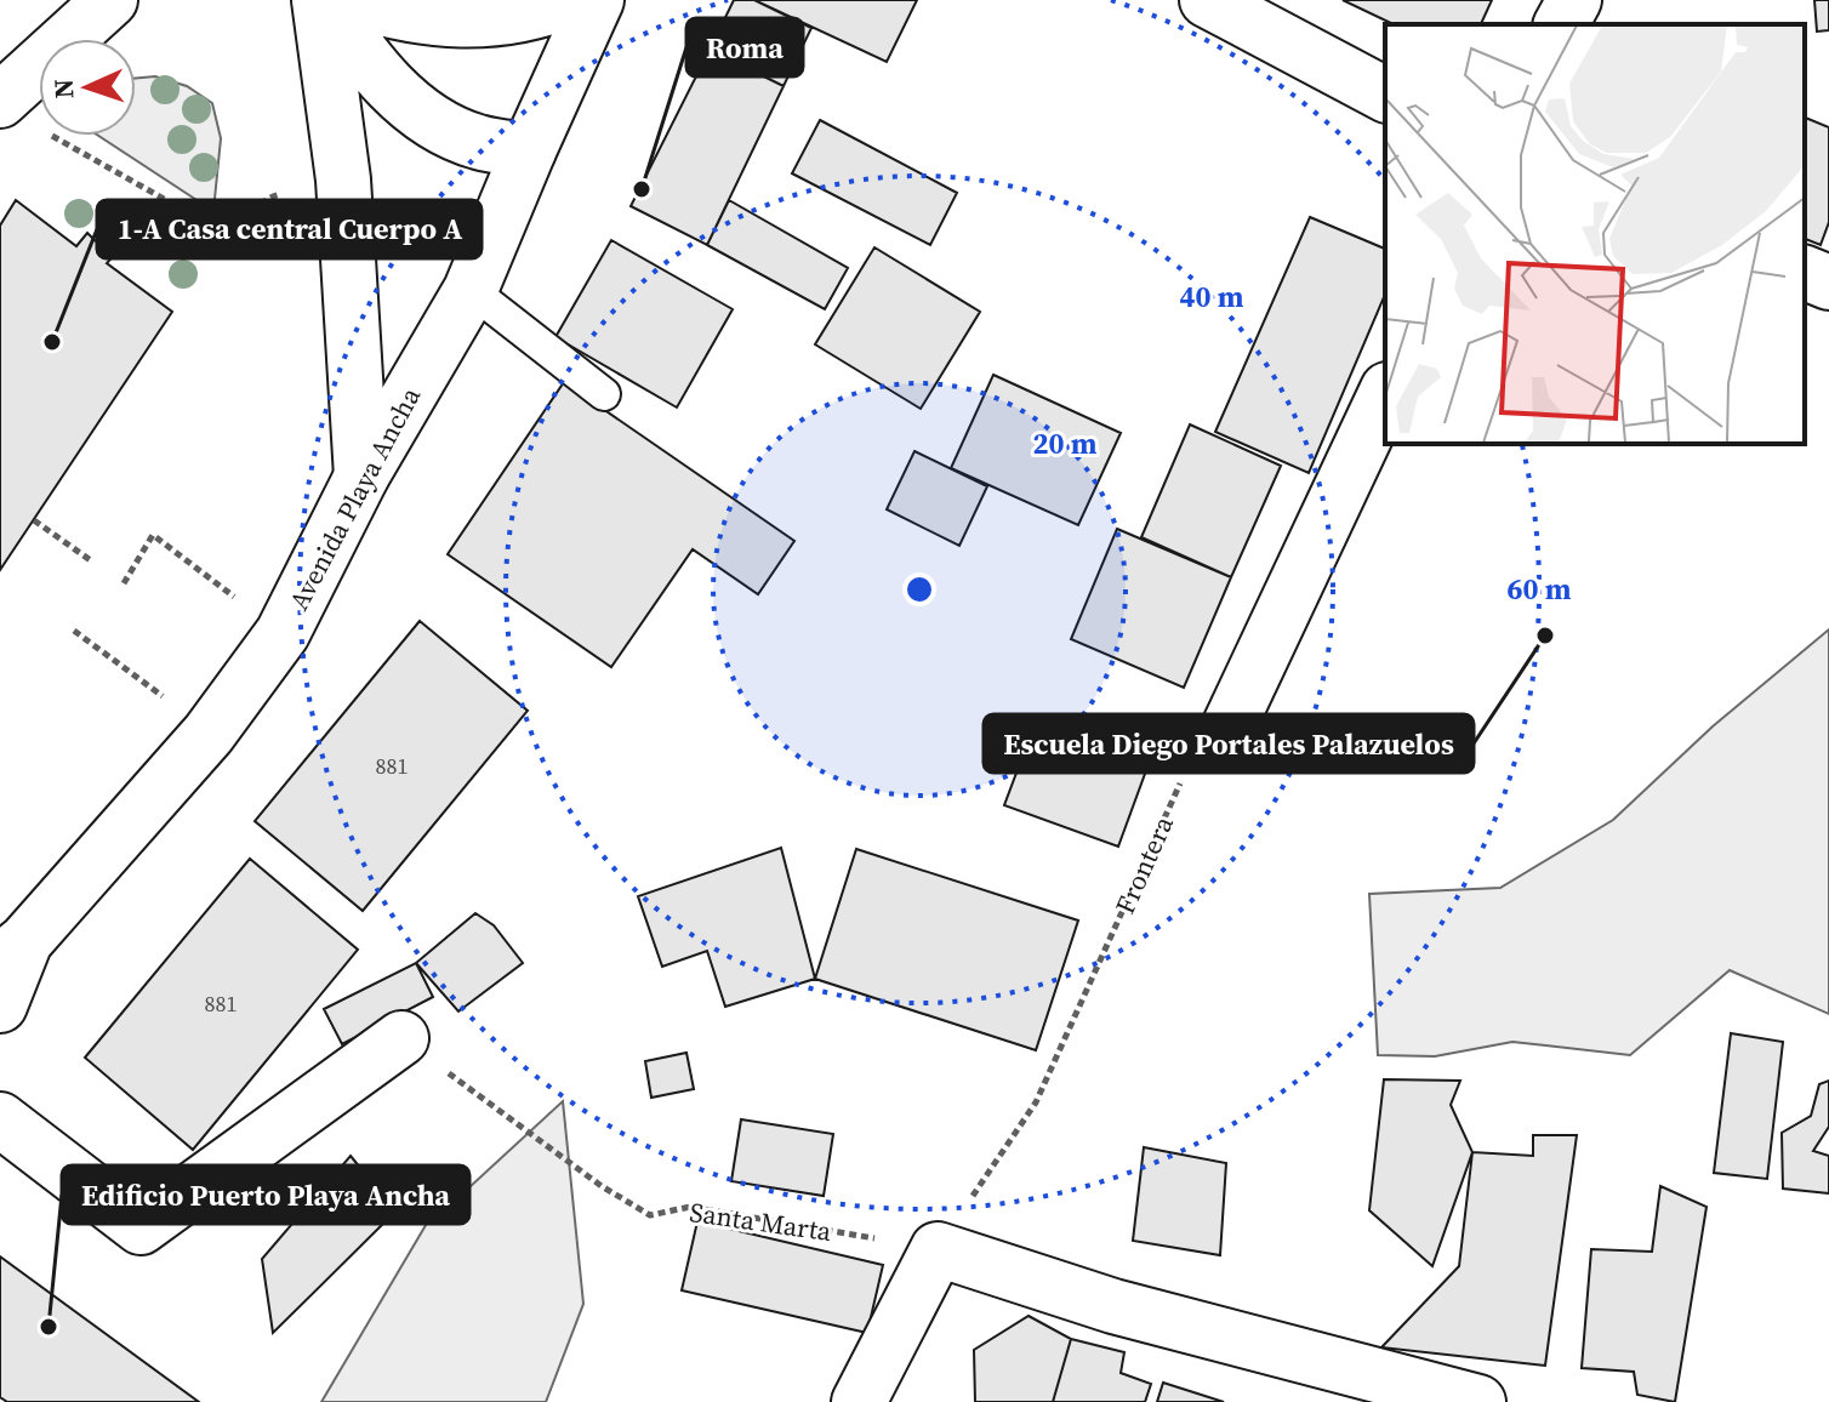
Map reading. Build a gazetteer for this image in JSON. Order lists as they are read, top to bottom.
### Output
{
  "streets": {
    "main road": ["Avenida Playa Ancha"],
    "path": ["Frontera", "Santa Marta"]
  },
  "crossings": [
    ["Frontera", "Santa Marta"]
  ],
  "places": [
    "Roma",
    "1-A Casa central Cuerpo A",
    "Escuela Diego Portales Palazuelos",
    "Edificio Puerto Playa Ancha"
  ],
  "house_numbers": ["881", "881"],
  "north": "left",
  "rings": ["40 m", "20 m", "60 m"]
}
